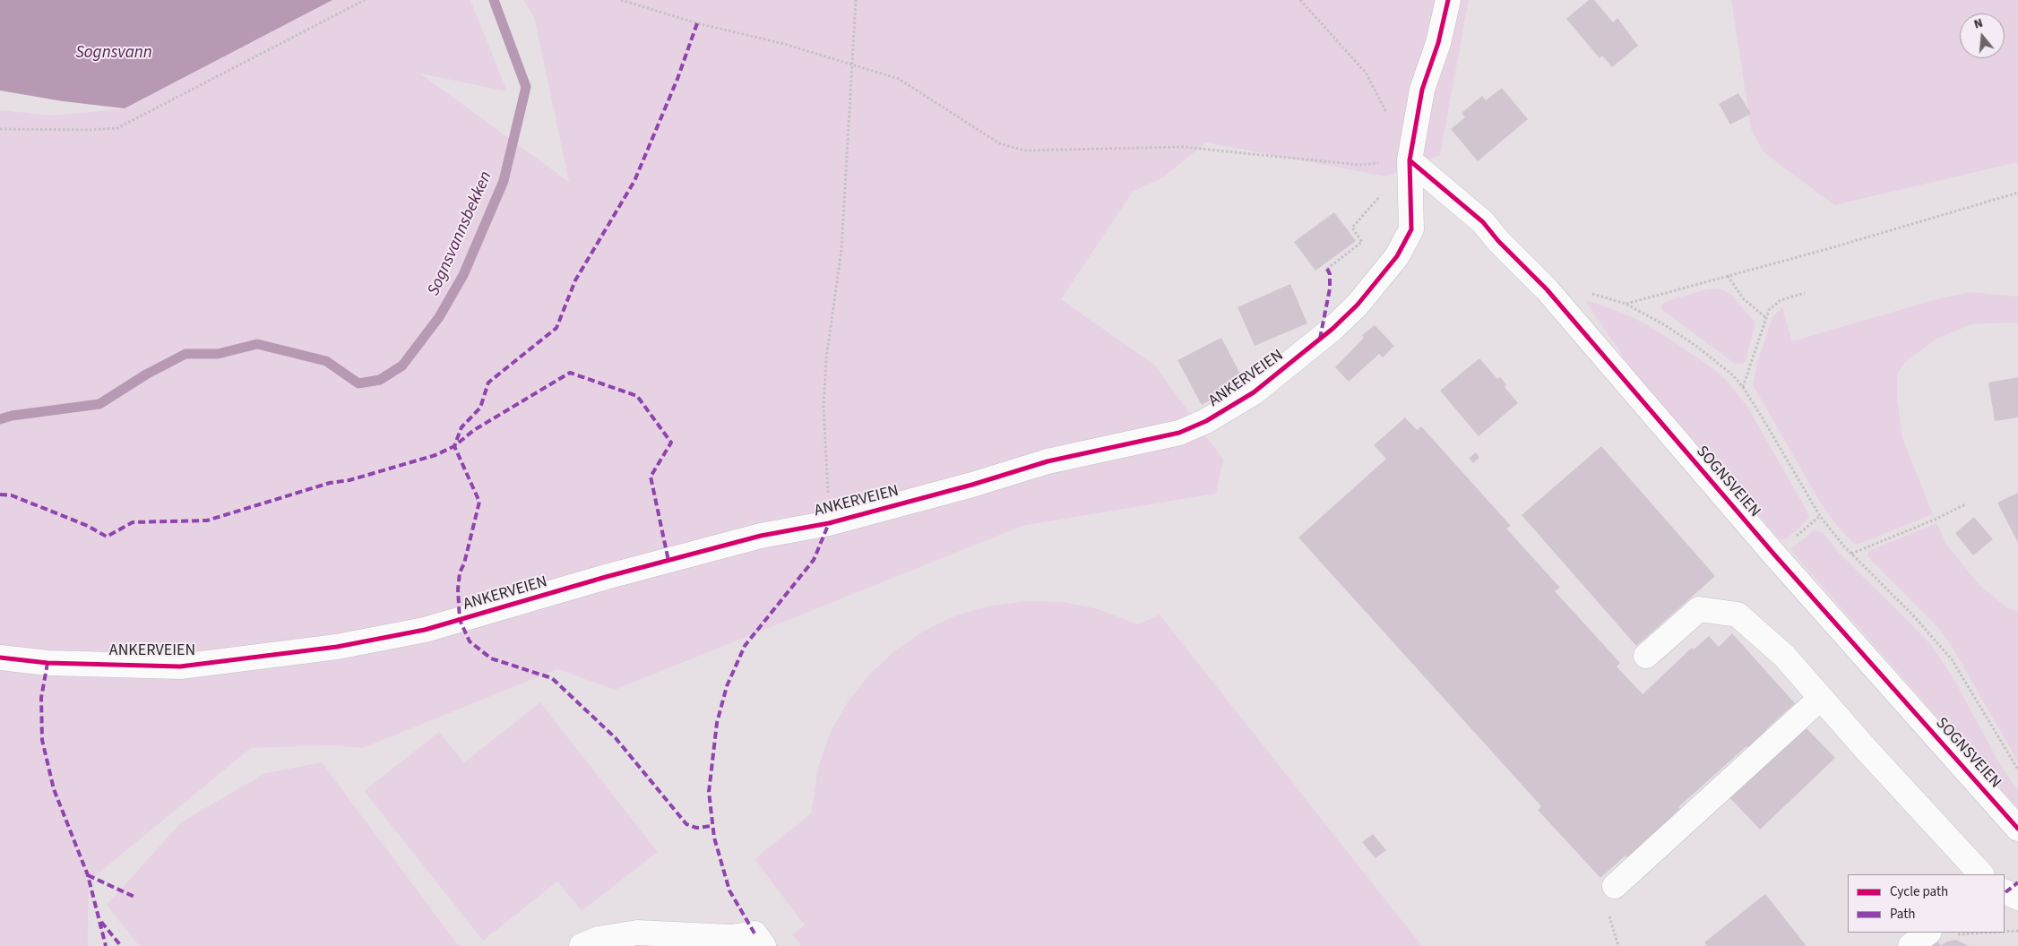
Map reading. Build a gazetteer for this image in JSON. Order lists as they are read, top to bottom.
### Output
{
  "streets": {
    "lane": ["ANKERVEIEN", "SOGNSVEIEN"]
  },
  "crossings": [
    ["ANKERVEIEN", "SOGNSVEIEN"]
  ],
  "water": ["Sognsvann", "Sognsvannsbekken"],
  "legend": ["Cycle path", "Path"],
  "north": "top"
}
